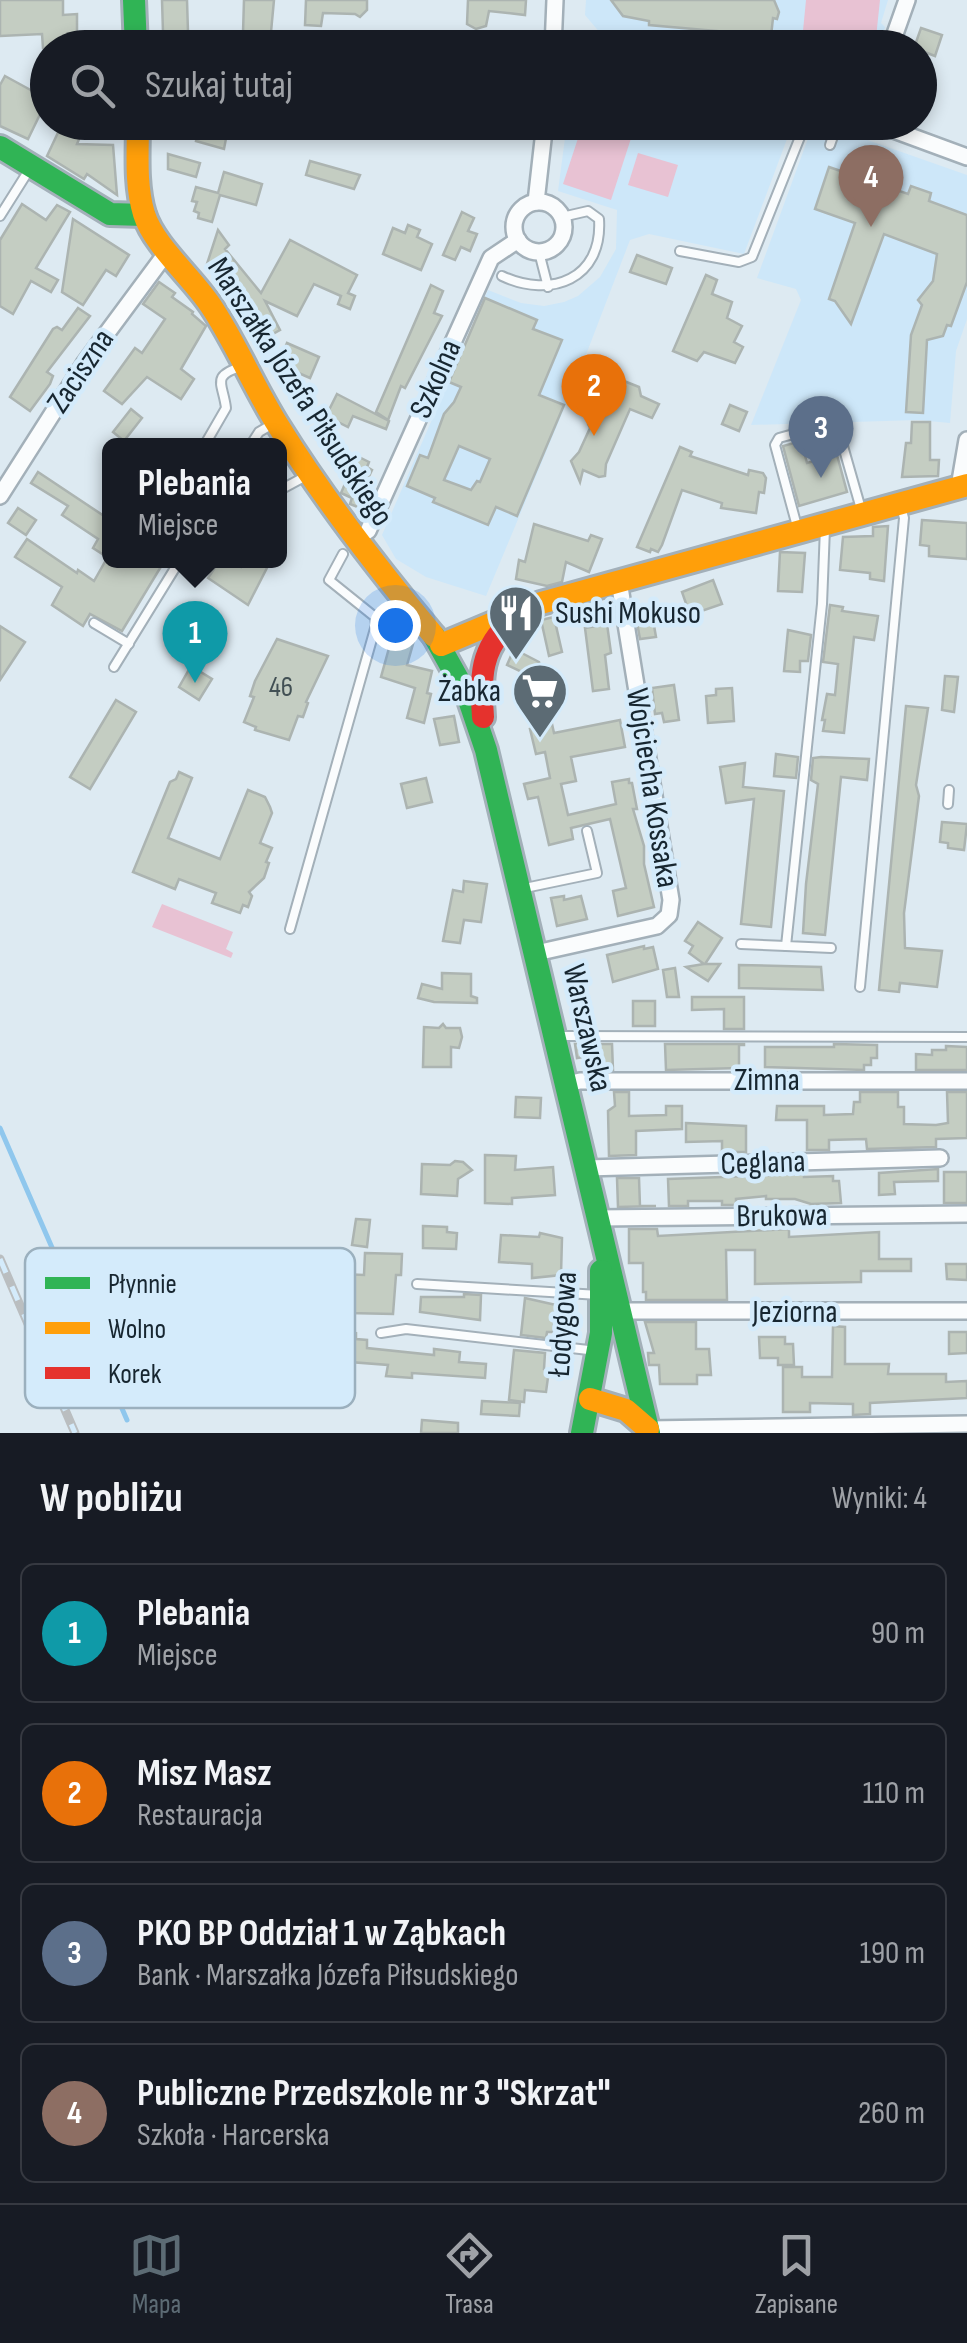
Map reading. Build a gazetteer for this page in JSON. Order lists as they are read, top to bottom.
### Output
{
  "streets": {
    "main road": ["Marszałka Józefa Piłsudskiego", "Warszawska", "Łodygowa"],
    "street": [
      "Zaciszna",
      "Szkolna",
      "Wojciecha Kossaka",
      "Zimna",
      "Ceglana",
      "Brukowa",
      "Jeziorna"
    ]
  },
  "crossings": [
    ["Zaciszna", "Marszałka Józefa Piłsudskiego"],
    ["Marszałka Józefa Piłsudskiego", "Warszawska"],
    ["Wojciecha Kossaka", "Warszawska"],
    ["Warszawska", "Zimna"],
    ["Warszawska", "Ceglana"],
    ["Warszawska", "Brukowa"],
    ["Warszawska", "Jeziorna"],
    ["Warszawska", "Łodygowa"],
    ["Brukowa", "Łodygowa"]
  ],
  "places": {
    "restaurant": ["Sushi Mokuso"],
    "supermarket": ["Żabka"]
  },
  "house_numbers": ["46"],
  "legend": ["Płynnie", "Wolno", "Korek"],
  "page": {
    "search": "Szukaj tutaj",
    "pins": [
      "4",
      "2",
      "3",
      "1"
    ],
    "popup": ["Plebania", "Miejsce"],
    "heading": ["W pobliżu", "Wyniki: 4"],
    "list": [
      {
        "mark": "1",
        "name": "Plebania",
        "note": "Miejsce",
        "value": "90 m"
      },
      {
        "mark": "2",
        "name": "Misz Masz",
        "note": "Restauracja",
        "value": "110 m"
      },
      {
        "mark": "3",
        "name": "PKO BP Oddział 1 w Ząbkach",
        "note": "Bank · Marszałka Józefa Piłsudskiego",
        "value": "190 m"
      },
      {
        "mark": "4",
        "name": "Publiczne Przedszkole nr 3 \"Skrzat\"",
        "note": "Szkoła · Harcerska",
        "value": "260 m"
      }
    ],
    "nav": ["Mapa", "Trasa", "Zapisane"]
  }
}
